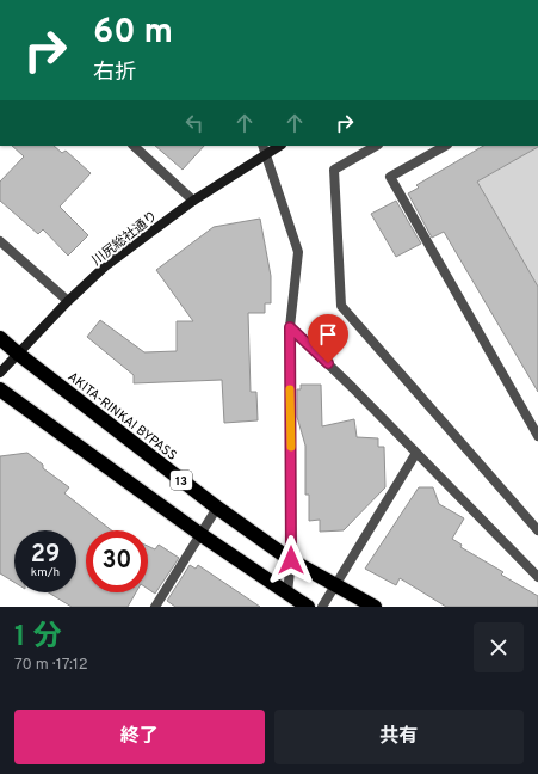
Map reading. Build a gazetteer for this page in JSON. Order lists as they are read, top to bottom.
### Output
{
  "streets": {
    "highway": ["AKITA-RINKAI BYPASS", "13"],
    "street": ["川尻総社通り"]
  },
  "crossings": [
    ["川尻総社通り", "AKITA-RINKAI BYPASS"]
  ],
  "page": {
    "turn": ["60 m", "右折"],
    "speed": "29 km/h",
    "limit": "30",
    "heading": ["1 分", "70 m · 17:12"],
    "buttons": ["終了", "共有"]
  }
}
